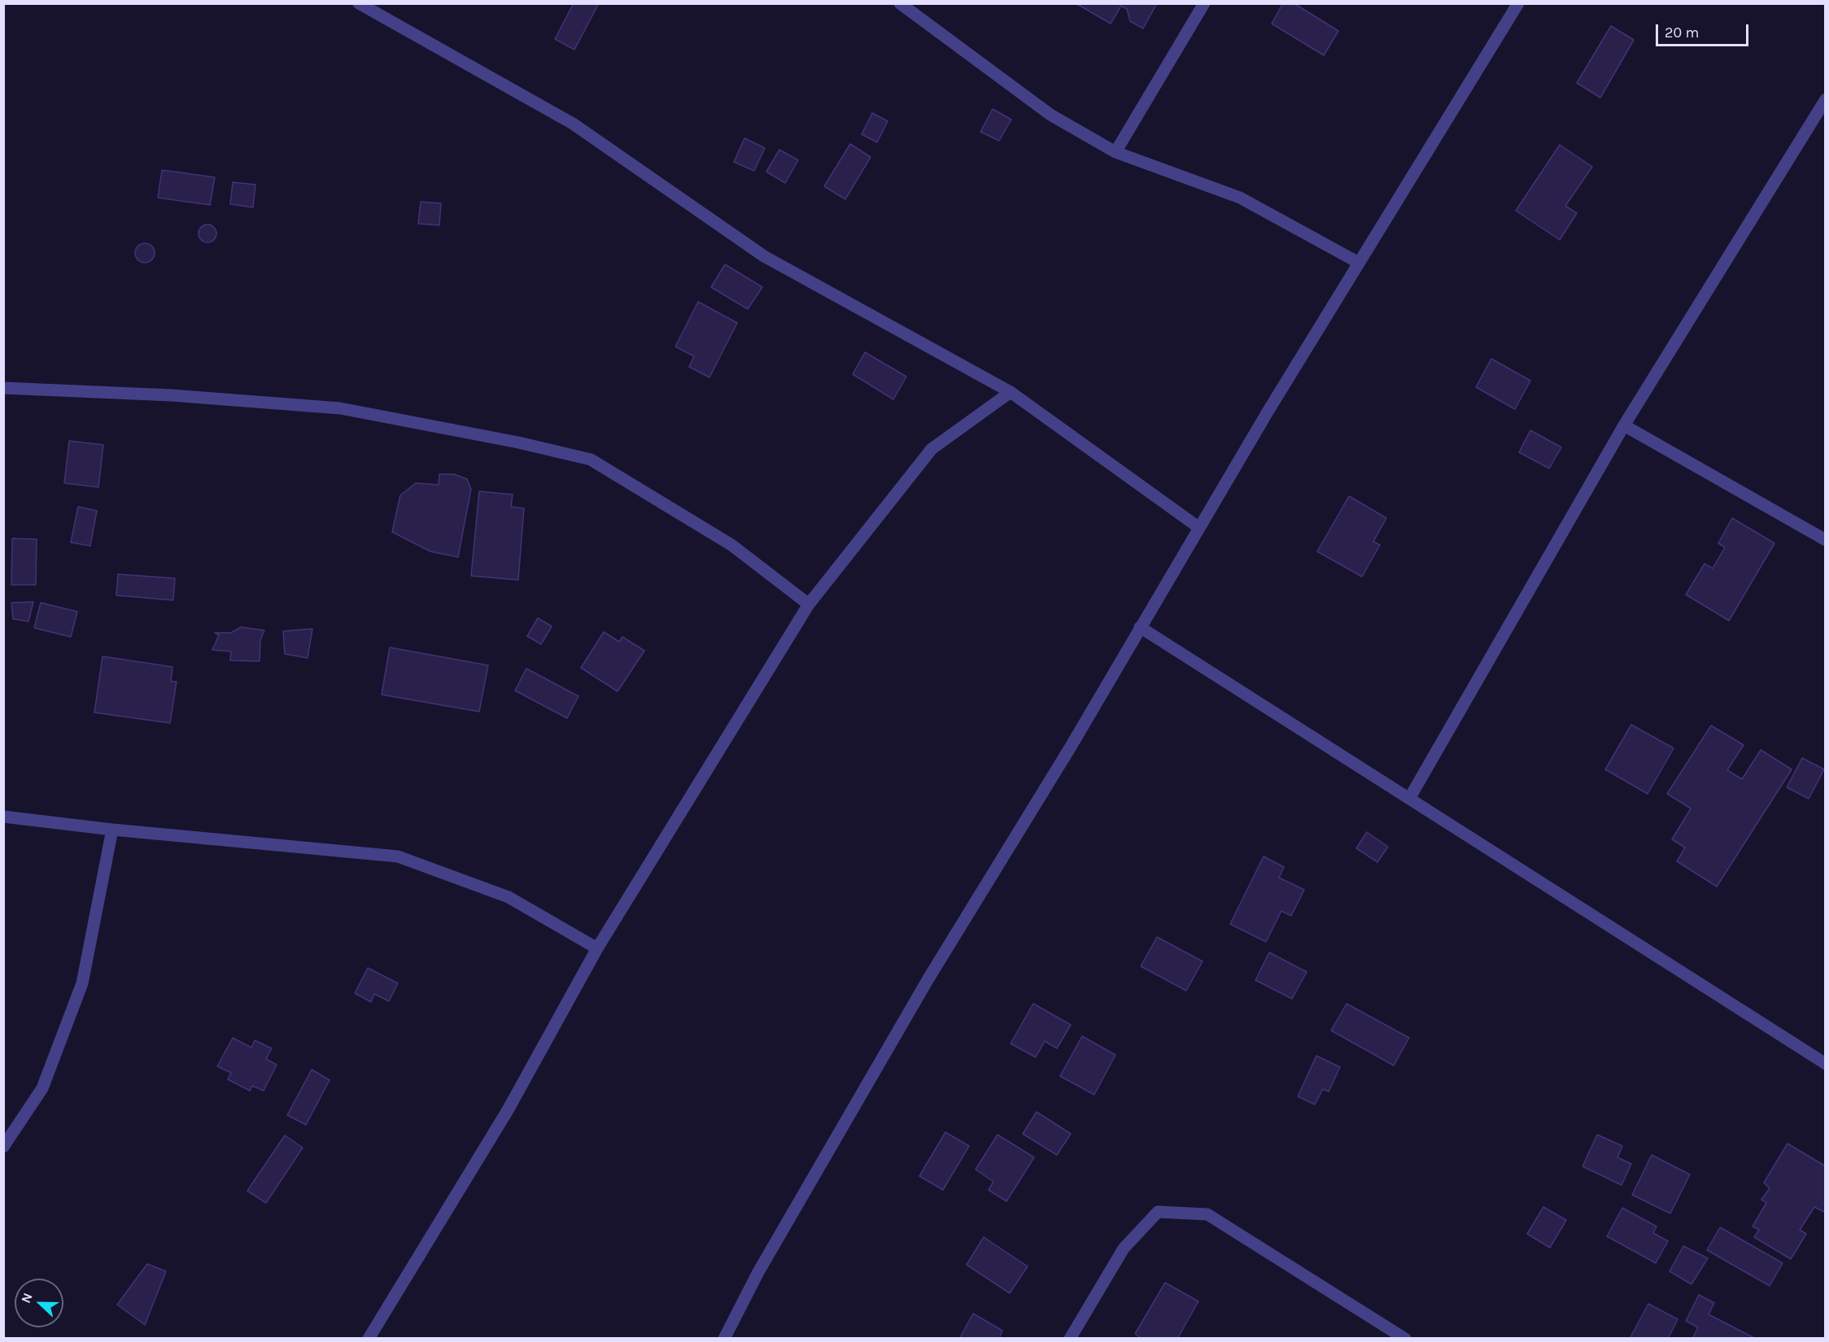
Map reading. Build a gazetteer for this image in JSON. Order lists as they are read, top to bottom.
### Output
{
  "scale_bar": "20 m",
  "north": "left"
}
